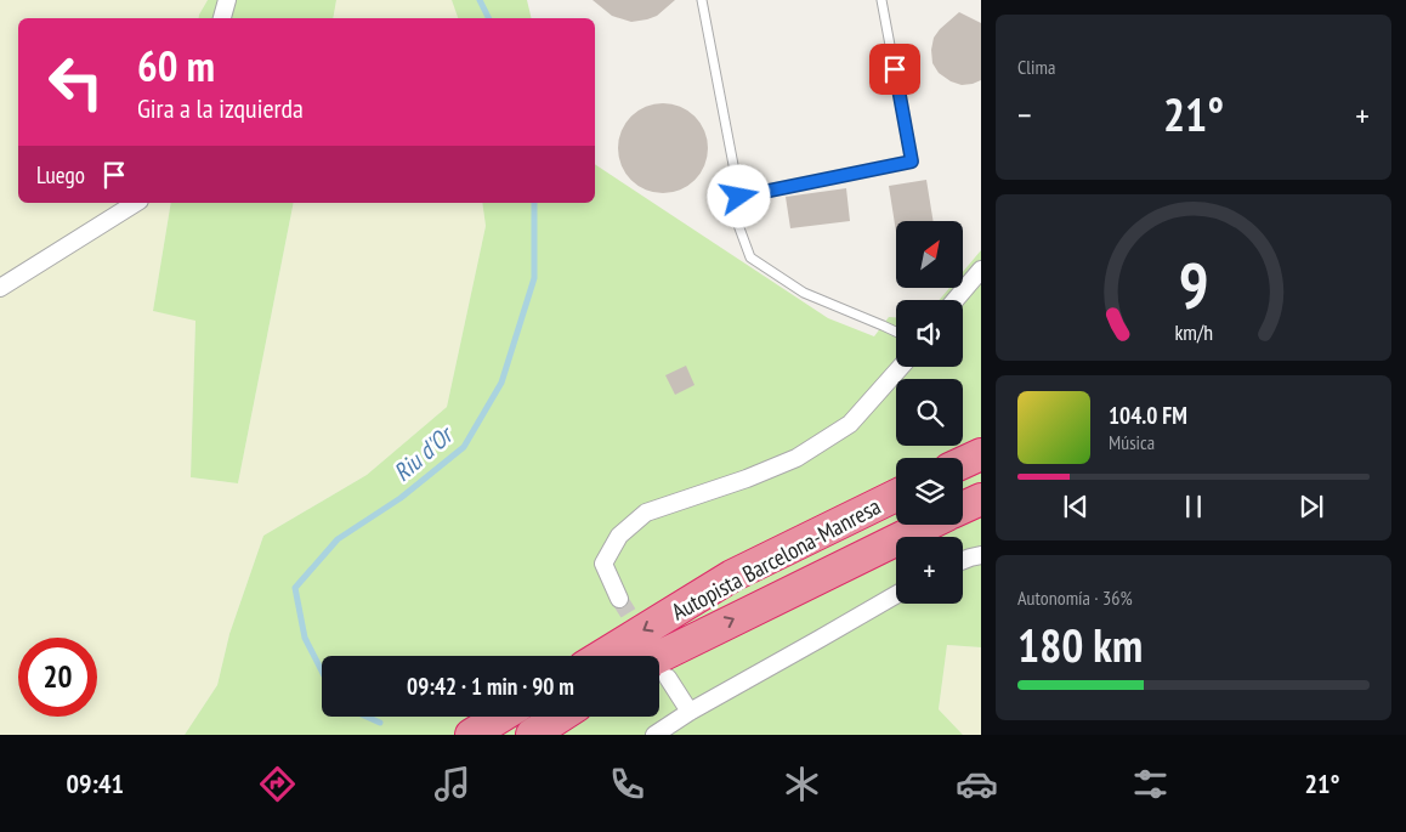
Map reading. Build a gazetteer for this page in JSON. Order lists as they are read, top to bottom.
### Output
{
  "streets": {
    "highway": ["Autopista Barcelona-Manresa"]
  },
  "water": ["Riu d'Or"],
  "north": "top right",
  "page": {
    "tile": [
      "Clima",
      ["Autonomía · 36%", "180 km"]
    ],
    "turn": ["60 m", "Gira a la izquierda"],
    "heat": ["−", "21°", "+"],
    "then": "Luego",
    "map_buttons": "+",
    "song": ["104.0 FM", "Música"],
    "limit": "20",
    "trip": "09:42 · 1 min · 90 m",
    "tabs": ["09:41", "21°"],
    "gauge": ["9", "km/h"]
  }
}
